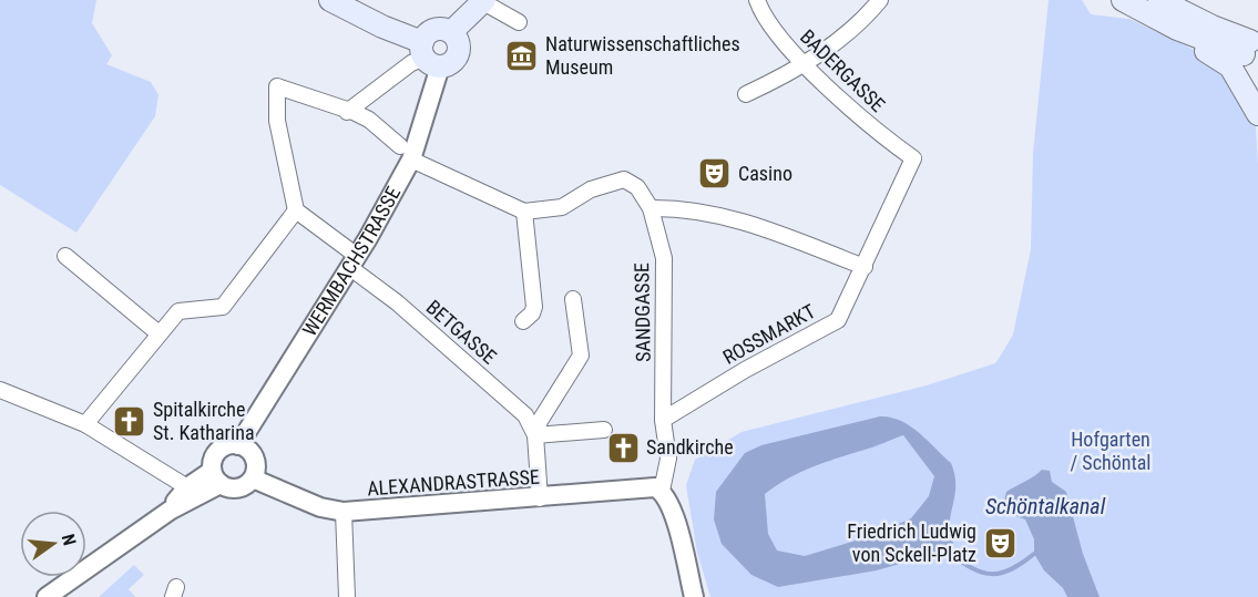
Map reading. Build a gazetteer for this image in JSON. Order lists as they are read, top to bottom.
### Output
{
  "streets": {
    "street": [
      "BADERGASSE",
      "WERMBACHSTRASSE",
      "SANDGASSE",
      "BETGASSE",
      "ROSSMARKT",
      "ALEXANDRASTRASSE"
    ]
  },
  "crossings": [
    ["BADERGASSE", "ROSSMARKT"],
    ["WERMBACHSTRASSE", "BETGASSE"],
    ["WERMBACHSTRASSE", "ALEXANDRASTRASSE"],
    ["SANDGASSE", "ROSSMARKT"]
  ],
  "water": ["Schöntalkanal"],
  "parks": ["Hofgarten / Schöntal"],
  "places": {
    "museum": ["Naturwissenschaftliches Museum"],
    "theatre": ["Casino", "Friedrich Ludwig von Sckell-Platz"],
    "church": ["Spitalkirche St. Katharina", "Sandkirche"]
  },
  "north": "right"
}
